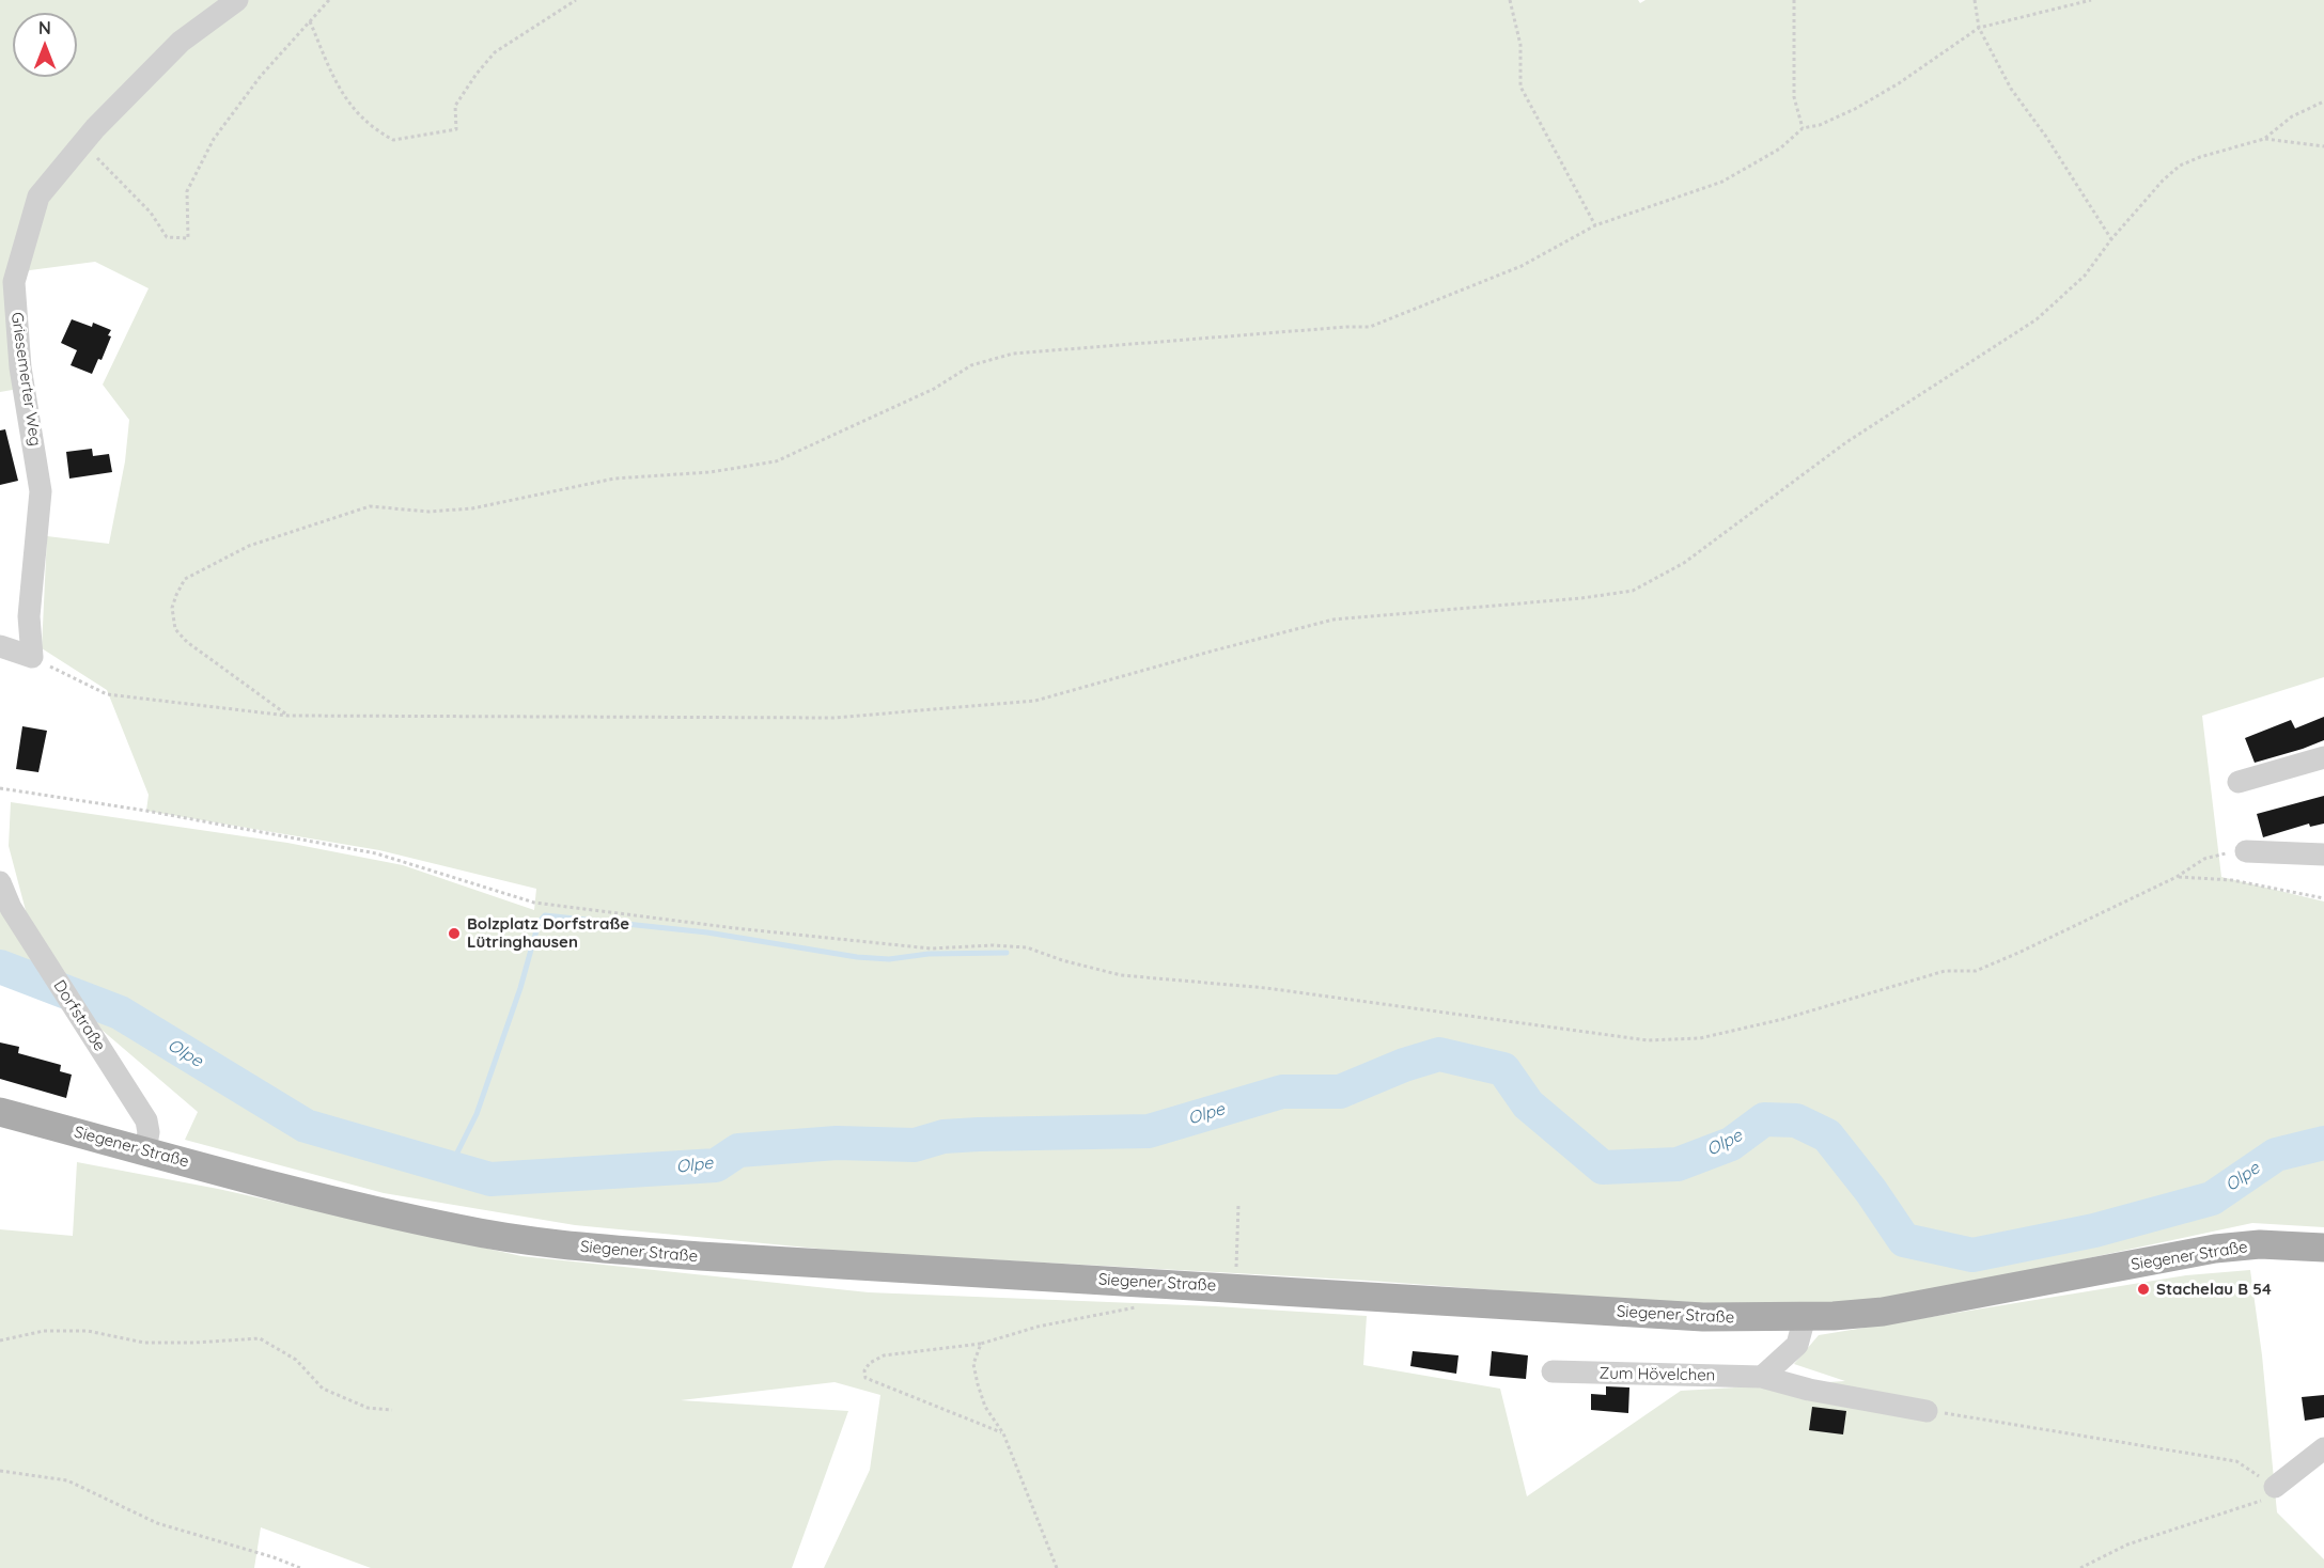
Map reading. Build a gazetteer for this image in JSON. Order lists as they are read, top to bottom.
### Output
{
  "streets": {
    "main road": ["Siegener Straße"],
    "street": ["Griesemerter Weg", "Dorfstraße", "Zum Hövelchen"]
  },
  "crossings": [
    ["Dorfstraße", "Siegener Straße"]
  ],
  "water": ["Olpe"],
  "places": ["Bolzplatz Dorfstraße Lütringhausen", "Stachelau B 54"],
  "north": "top"
}
